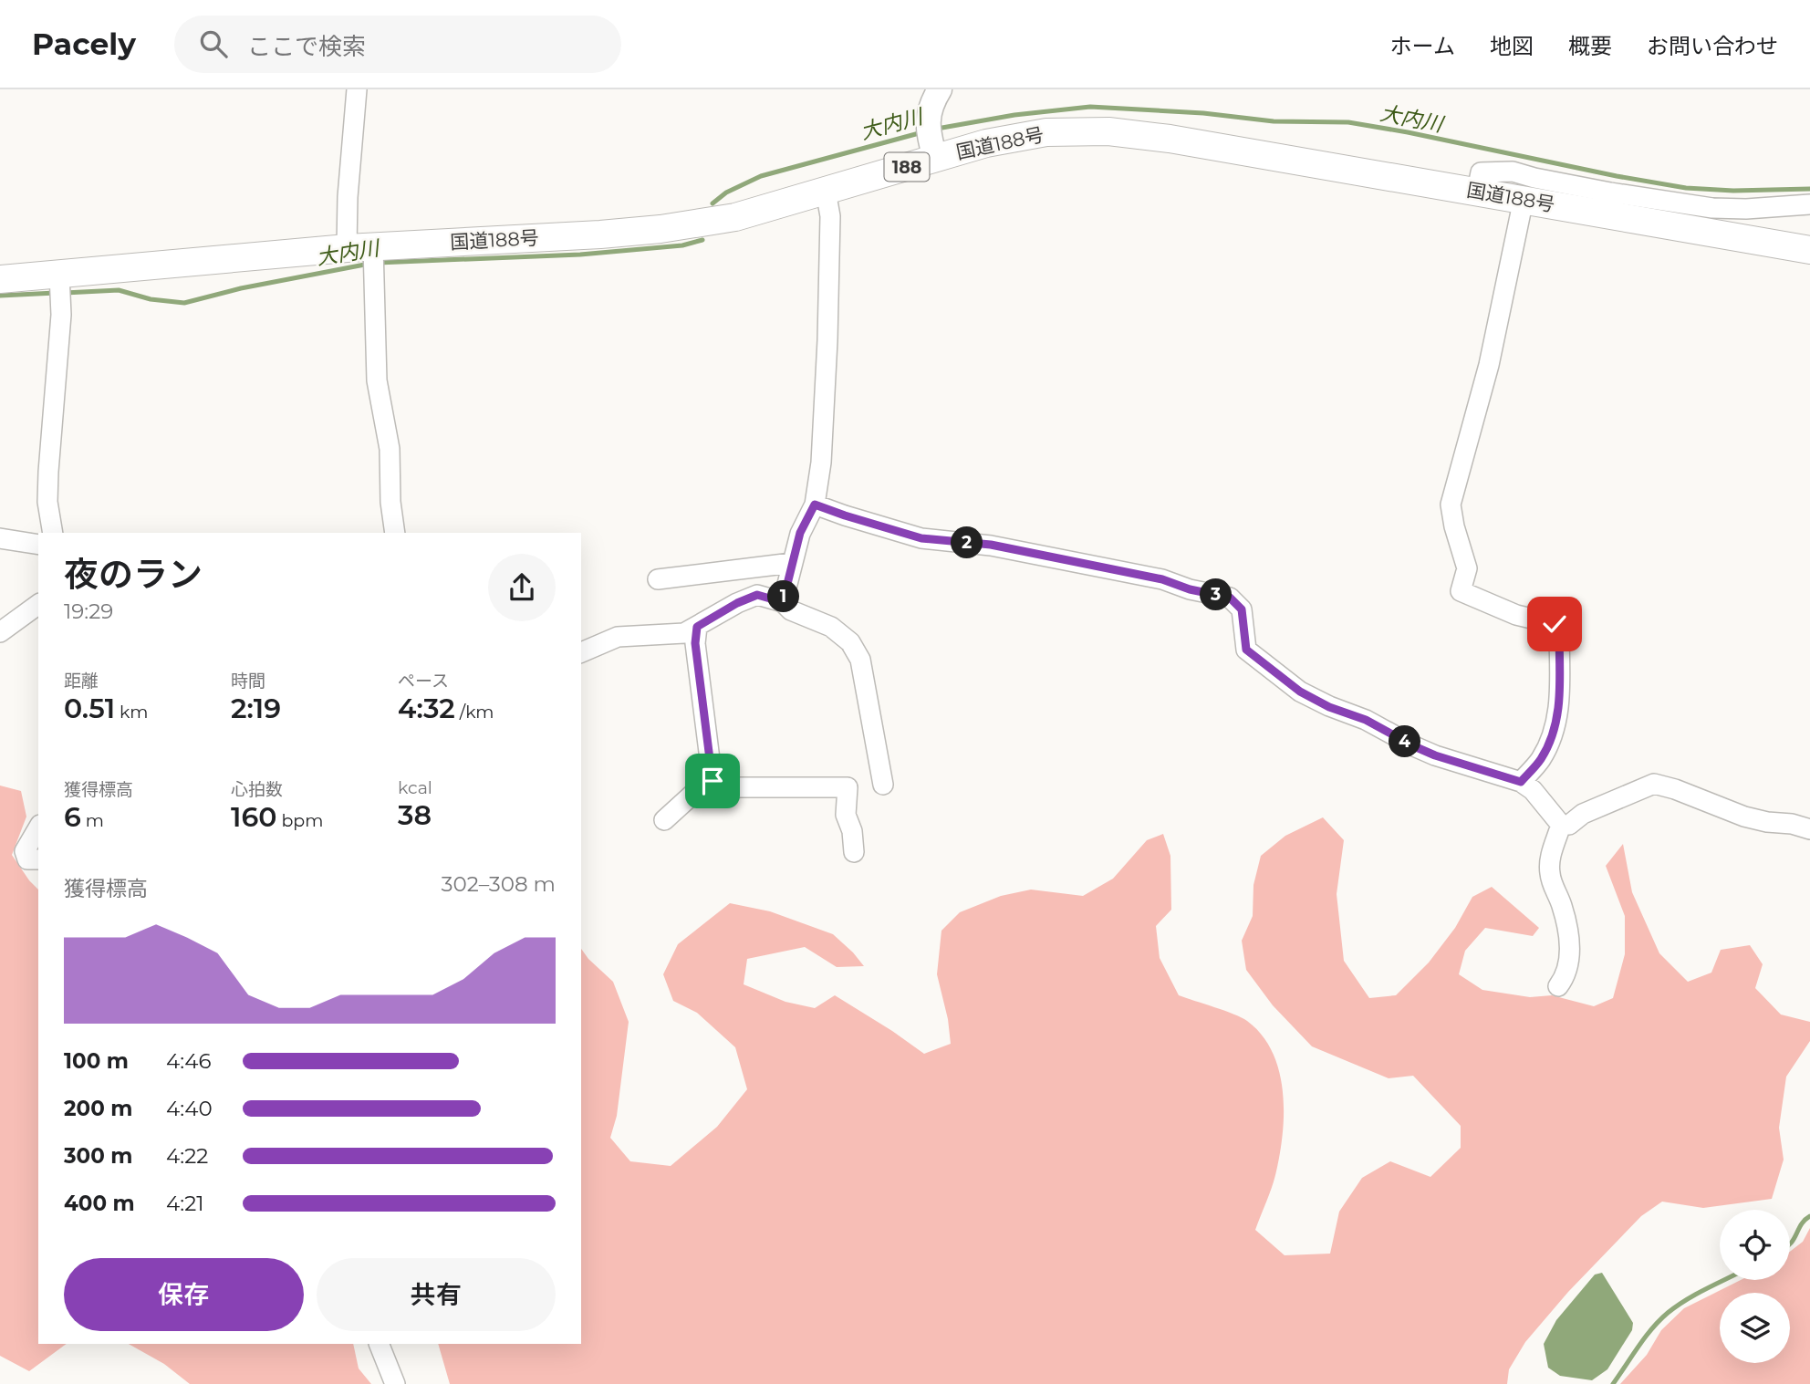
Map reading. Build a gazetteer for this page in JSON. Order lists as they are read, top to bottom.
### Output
{
  "streets": {
    "highway": ["国道188号", "188"]
  },
  "water": ["大内川"],
  "page": {
    "header": "Pacely",
    "search": "ここで検索",
    "nav": [
      "ホーム",
      "地図",
      "概要",
      "お問い合わせ"
    ],
    "pins": [
      "2",
      "3",
      "1",
      "4"
    ],
    "heading": ["夜のラン", "19:29"],
    "stats": [
      ["距離", "0.51 km"],
      ["時間", "2:19"],
      ["ペース", "4:32 /km"],
      ["獲得標高", "6 m"],
      ["心拍数", "160 bpm"],
      ["kcal", "38"]
    ],
    "chart": ["獲得標高", "302–308 m"],
    "list": [
      {
        "name": "100 m",
        "note": "4:46"
      },
      {
        "name": "200 m",
        "note": "4:40"
      },
      {
        "name": "300 m",
        "note": "4:22"
      },
      {
        "name": "400 m",
        "note": "4:21"
      }
    ],
    "buttons": ["保存", "共有"]
  }
}
